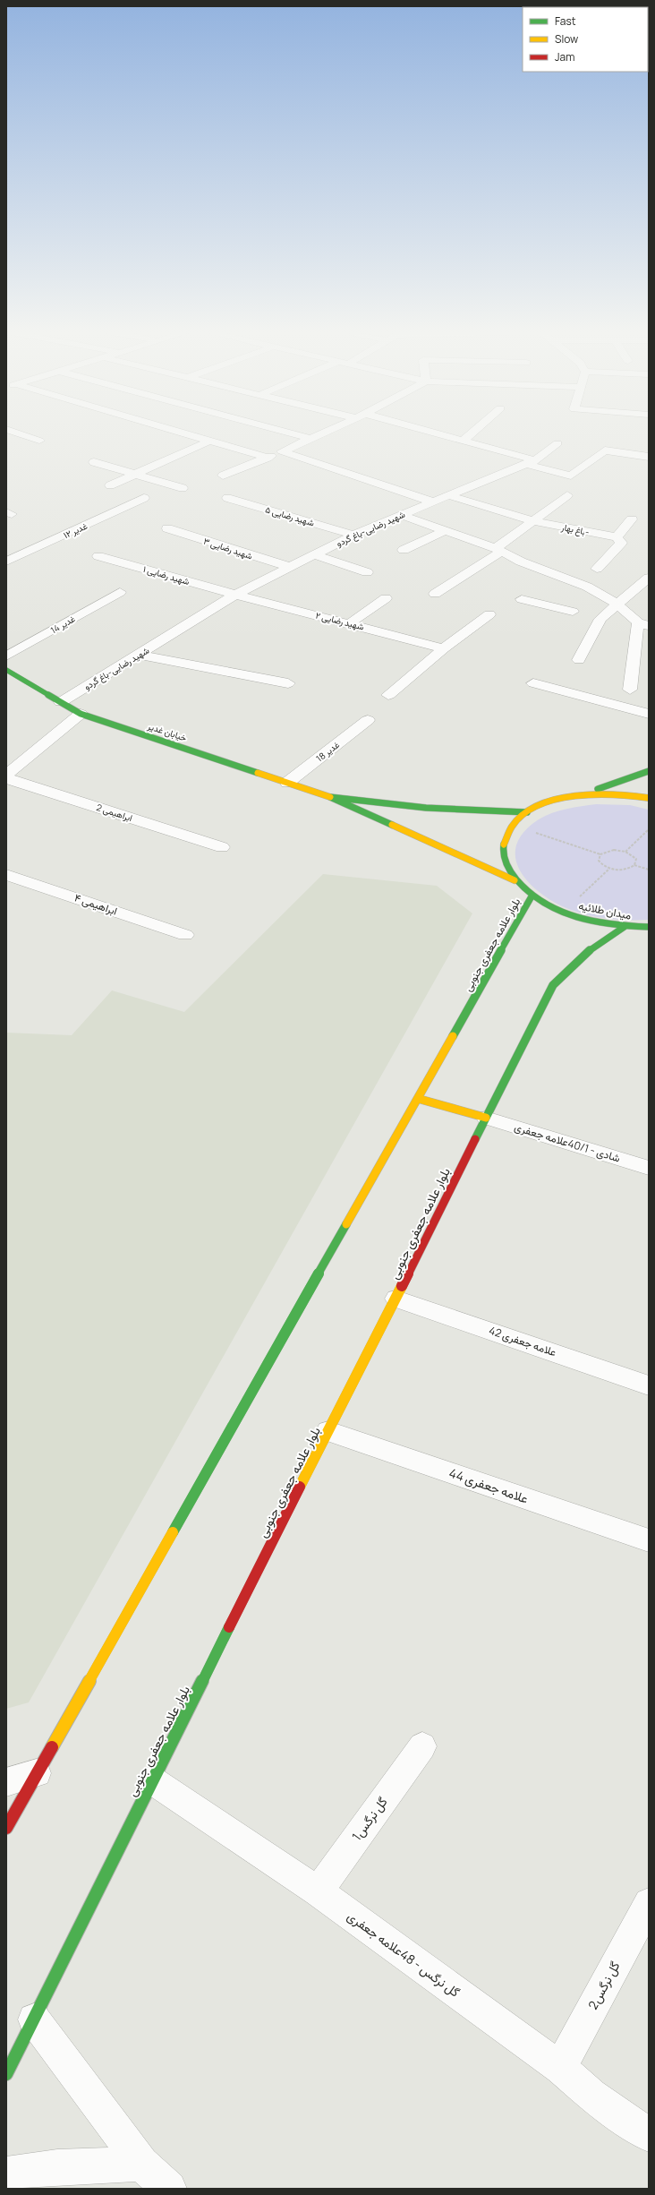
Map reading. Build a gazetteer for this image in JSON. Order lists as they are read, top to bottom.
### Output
{
  "streets": {
    "main road": ["خیابان غدیر", "میدان طلائیه", "بلوار علامه جعفری جنوبی"],
    "street": [
      "شهید رضایی ۵",
      "شهید رضایی-باغ گردو",
      "باغ بهار-",
      "غدیر ۱۲",
      "شهید رضایی ۳",
      "شهید رضایی ۱",
      "شهید رضایی ۲",
      "غدیر 14",
      "غدیر 18",
      "ابراهیمی 2",
      "ابراهیمی ۴",
      "شادی - 40/1علامه جعفری",
      "علامه جعفری 42",
      "علامه جعفری 44",
      "1گل نرگس",
      "گل نرگس - 48علامه جعفری",
      "2گل نرگس"
    ]
  },
  "crossings": [
    ["شهید رضایی ۵", "شهید رضایی-باغ گردو"],
    ["شهید رضایی-باغ گردو", "باغ بهار-"],
    ["شهید رضایی-باغ گردو", "شهید رضایی ۳"],
    ["شهید رضایی-باغ گردو", "شهید رضایی ۱"],
    ["شهید رضایی-باغ گردو", "شهید رضایی ۲"],
    ["شهید رضایی-باغ گردو", "خیابان غدیر"],
    ["شهید رضایی ۱", "شهید رضایی ۲"],
    ["خیابان غدیر", "غدیر 18"],
    ["میدان طلائیه", "بلوار علامه جعفری جنوبی"],
    ["بلوار علامه جعفری جنوبی", "شادی - 40/1علامه جعفری"],
    ["بلوار علامه جعفری جنوبی", "علامه جعفری 42"],
    ["بلوار علامه جعفری جنوبی", "علامه جعفری 44"],
    ["بلوار علامه جعفری جنوبی", "گل نرگس - 48علامه جعفری"],
    ["1گل نرگس", "گل نرگس - 48علامه جعفری"],
    ["گل نرگس - 48علامه جعفری", "2گل نرگس"]
  ],
  "legend": ["Fast", "Slow", "Jam"]
}
